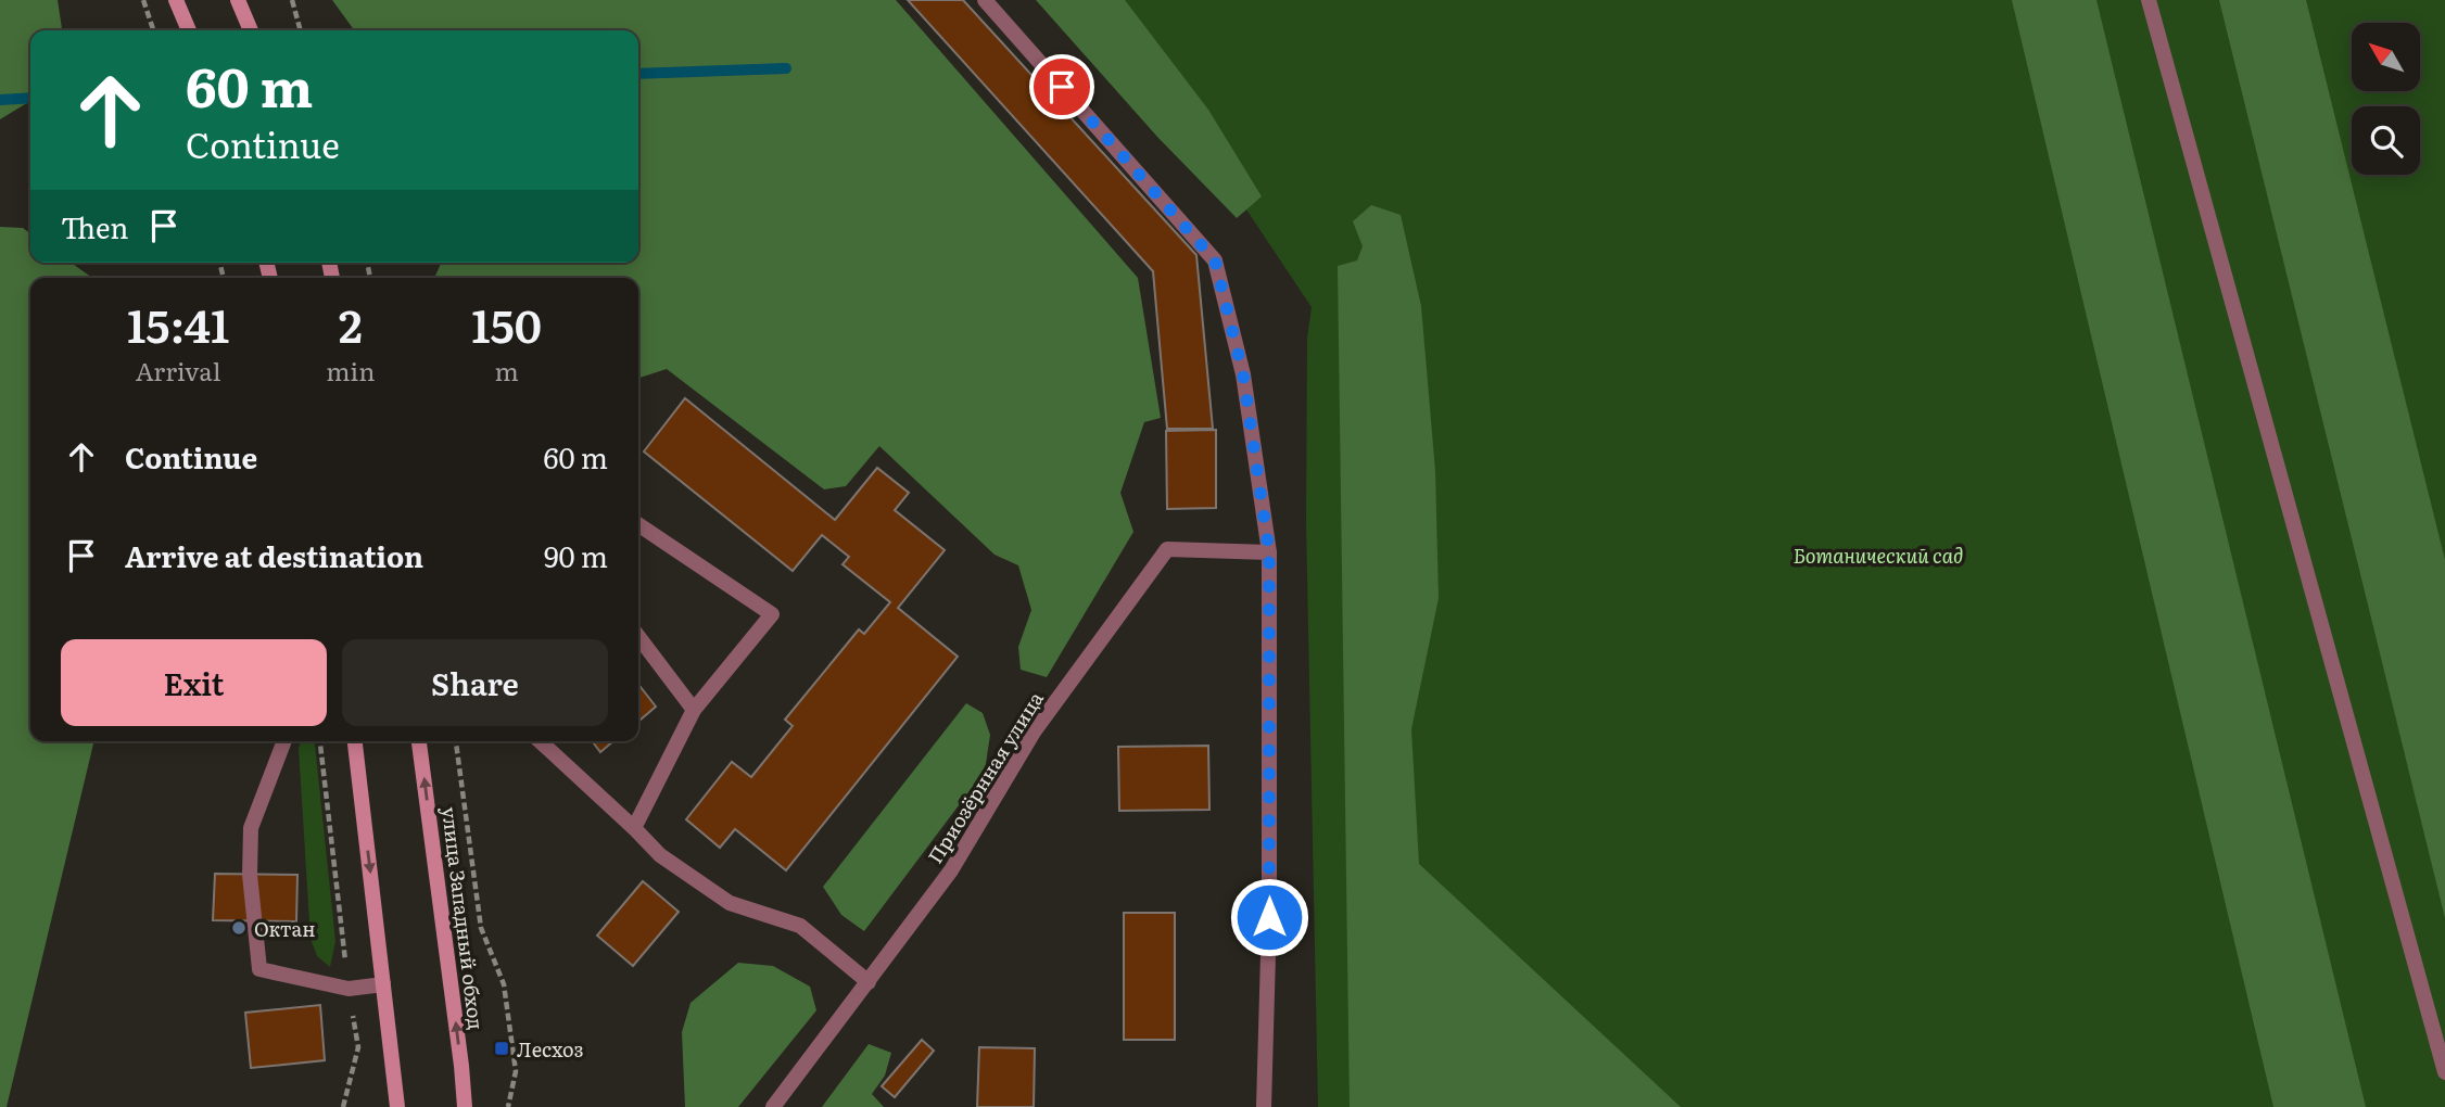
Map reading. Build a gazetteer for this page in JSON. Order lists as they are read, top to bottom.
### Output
{
  "streets": {
    "main road": ["улица Западный обход"],
    "street": ["Приозёрнная улица"]
  },
  "parks": ["Ботанический сад"],
  "places": {
    "other": ["Октан"],
    "transit": ["Лесхоз"]
  },
  "north": "top left",
  "page": {
    "turn": ["60 m", "Continue"],
    "then": "Then",
    "eta": [
      "15:41",
      "Arrival",
      "2",
      "min",
      "150",
      "m"
    ],
    "list": [
      {
        "name": "Continue",
        "value": "60 m"
      },
      {
        "name": "Arrive at destination",
        "value": "90 m"
      }
    ],
    "buttons": ["Exit", "Share"]
  }
}
